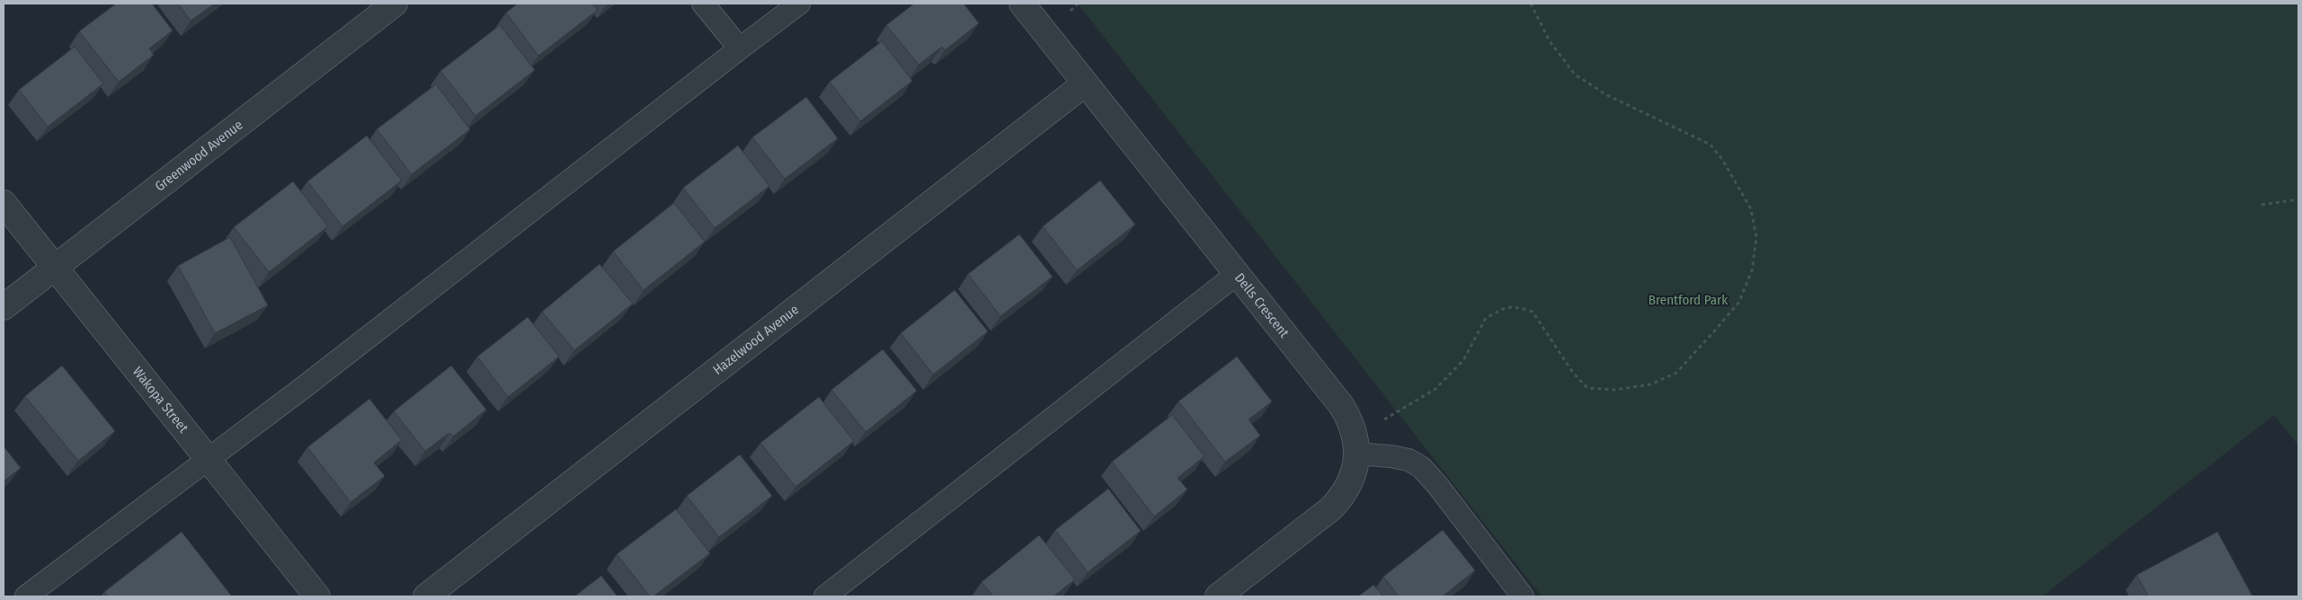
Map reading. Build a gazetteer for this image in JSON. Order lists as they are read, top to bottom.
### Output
{
  "streets": {
    "street": [
      "Greenwood Avenue",
      "Dells Crescent",
      "Hazelwood Avenue",
      "Wakopa Street"
    ]
  },
  "crossings": [
    ["Greenwood Avenue", "Wakopa Street"],
    ["Dells Crescent", "Hazelwood Avenue"]
  ],
  "parks": ["Brentford Park"]
}
